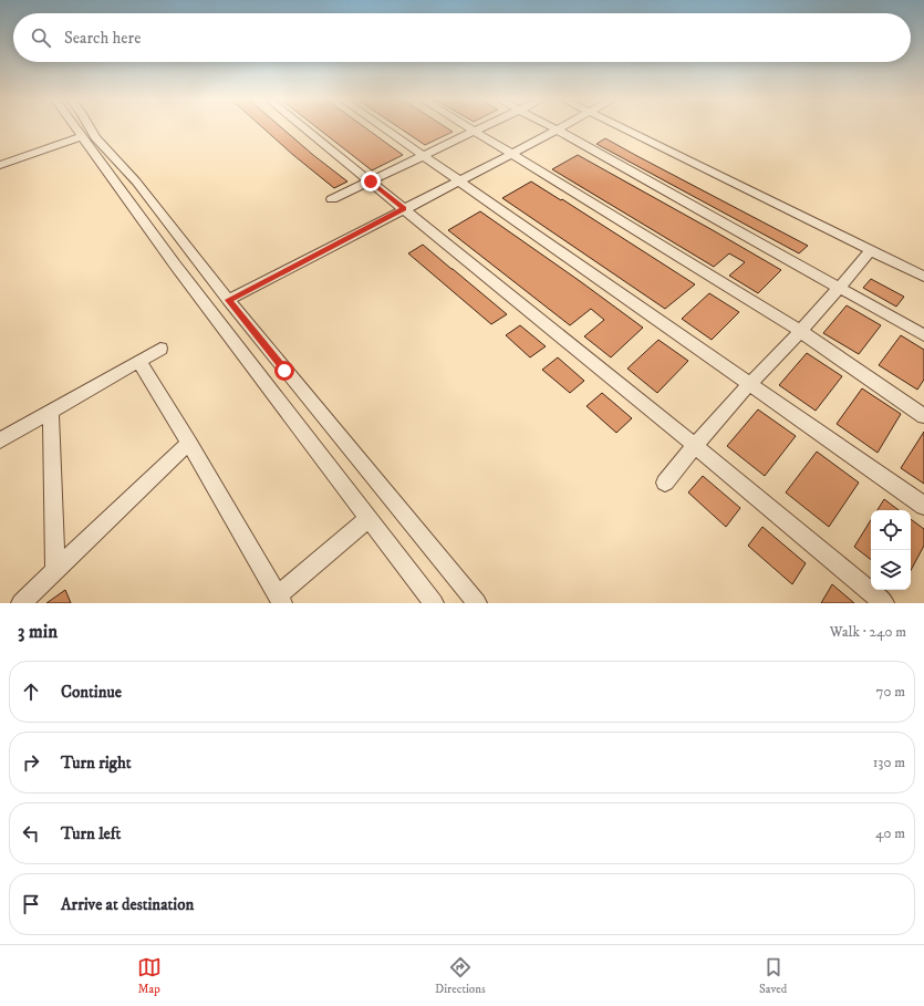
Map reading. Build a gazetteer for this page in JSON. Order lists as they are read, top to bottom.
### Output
{
  "page": {
    "search": "Search here",
    "heading": ["3 min", "Walk · 240 m"],
    "list": [
      ["Continue", "70 m"],
      ["Turn right", "130 m"],
      ["Turn left", "40 m"],
      "Arrive at destination"
    ],
    "nav": ["Map", "Directions", "Saved"]
  }
}
